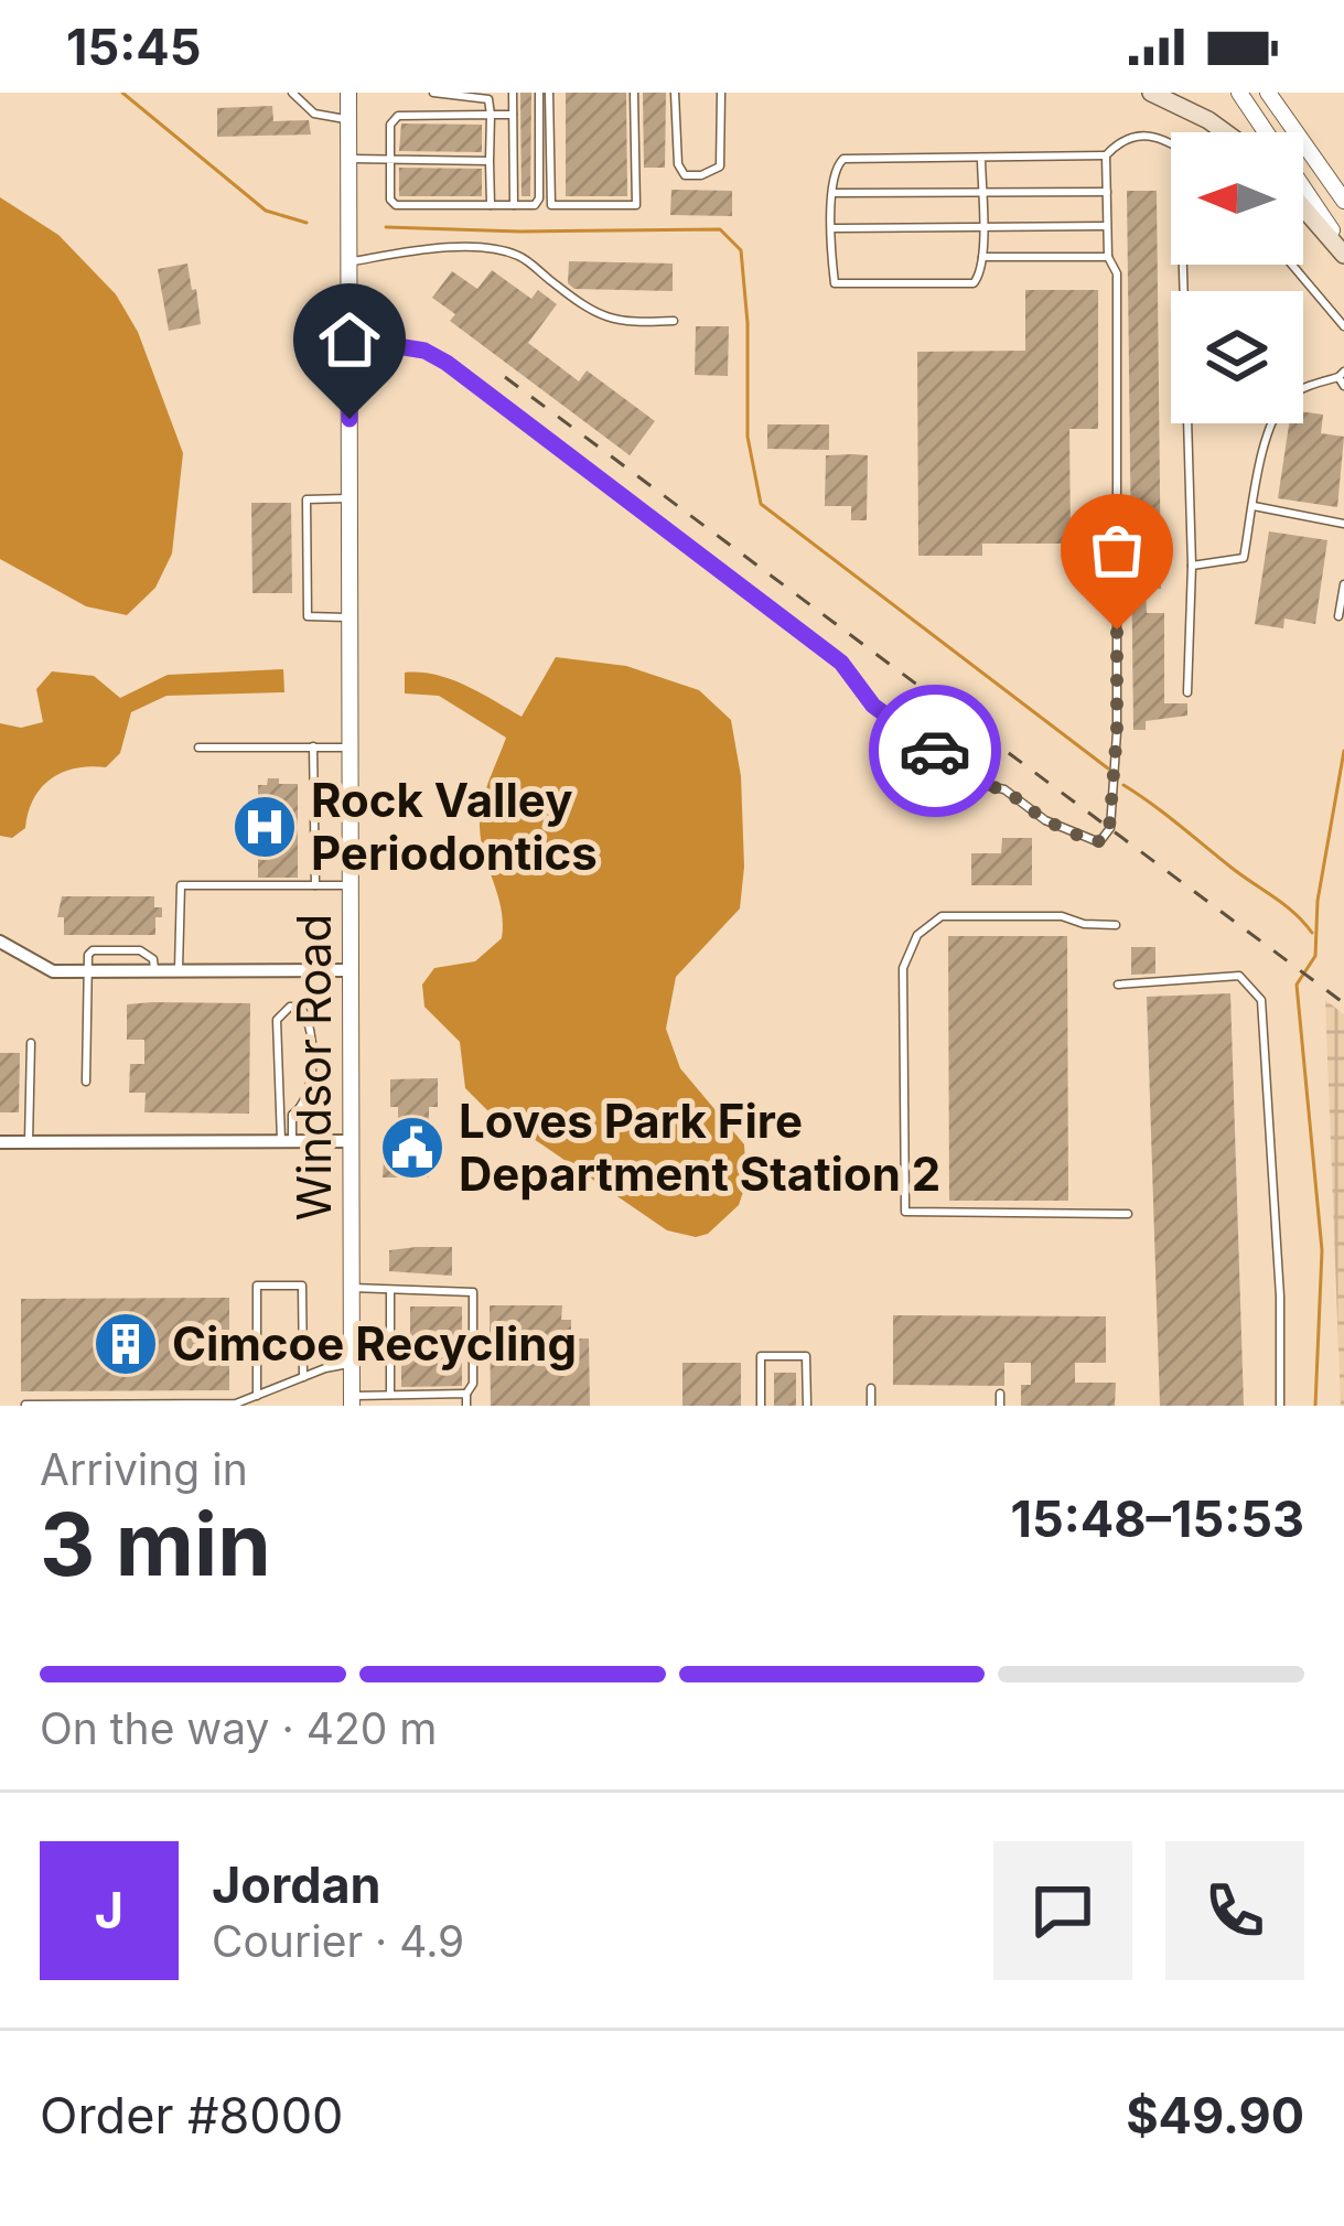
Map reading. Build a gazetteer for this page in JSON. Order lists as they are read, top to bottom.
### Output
{
  "streets": {
    "street": ["Windsor Road"]
  },
  "places": {
    "hospital": ["Rock Valley Periodontics"],
    "public building": ["Loves Park Fire Department Station 2"],
    "building": ["Cimcoe Recycling"]
  },
  "north": "left",
  "page": {
    "status": "15:45",
    "heading": ["3 min", "Arriving in", "15:48–15:53"],
    "panel": [
      "Jordan",
      "Courier · 4.9",
      "Order #8000",
      "$49.90"
    ],
    "bar": "On the way · 420 m",
    "round": "J"
  }
}
